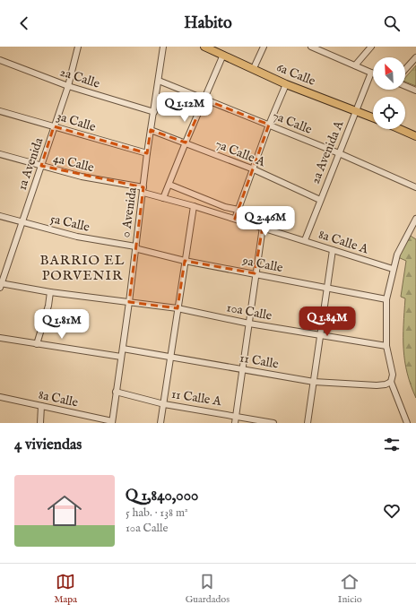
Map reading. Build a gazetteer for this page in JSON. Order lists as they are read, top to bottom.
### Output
{
  "streets": {
    "main road": ["6a Calle"],
    "street": [
      "2a Calle",
      "3a Calle",
      "7a Calle",
      "2a Avenida A",
      "7a Calle A",
      "4a Calle",
      "1a Avenida",
      "0 Avenida",
      "5a Calle",
      "8a Calle A",
      "9a Calle",
      "10a Calle",
      "11 Calle",
      "11 Calle A",
      "8a Calle"
    ]
  },
  "crossings": [
    ["6a Calle", "2a Avenida A"],
    ["2a Calle", "1a Avenida"],
    ["2a Calle", "0 Avenida"],
    ["3a Calle", "1a Avenida"],
    ["3a Calle", "0 Avenida"],
    ["7a Calle", "2a Avenida A"],
    ["7a Calle", "0 Avenida"],
    ["2a Avenida A", "7a Calle A"],
    ["2a Avenida A", "8a Calle A"],
    ["7a Calle A", "0 Avenida"],
    ["4a Calle", "1a Avenida"],
    ["4a Calle", "0 Avenida"],
    ["4a Calle", "8a Calle A"],
    ["1a Avenida", "5a Calle"],
    ["0 Avenida", "5a Calle"],
    ["0 Avenida", "8a Calle A"],
    ["0 Avenida", "9a Calle"],
    ["0 Avenida", "10a Calle"],
    ["0 Avenida", "11 Calle"],
    ["0 Avenida", "11 Calle A"],
    ["0 Avenida", "8a Calle"],
    ["5a Calle", "9a Calle"]
  ],
  "districts": ["BARRIO EL PORVENIR"],
  "north": "top left",
  "page": {
    "header": "Habito",
    "price": [
      "Q 1.12M",
      "Q 2.46M",
      "Q 1.84M",
      "Q 1.81M"
    ],
    "heading": "4 viviendas",
    "list": [
      {
        "name": "Q 1,840,000",
        "note": "5 hab. · 138 m² · 10a Calle"
      }
    ],
    "tabs": ["Mapa", "Guardados", "Inicio"]
  }
}
